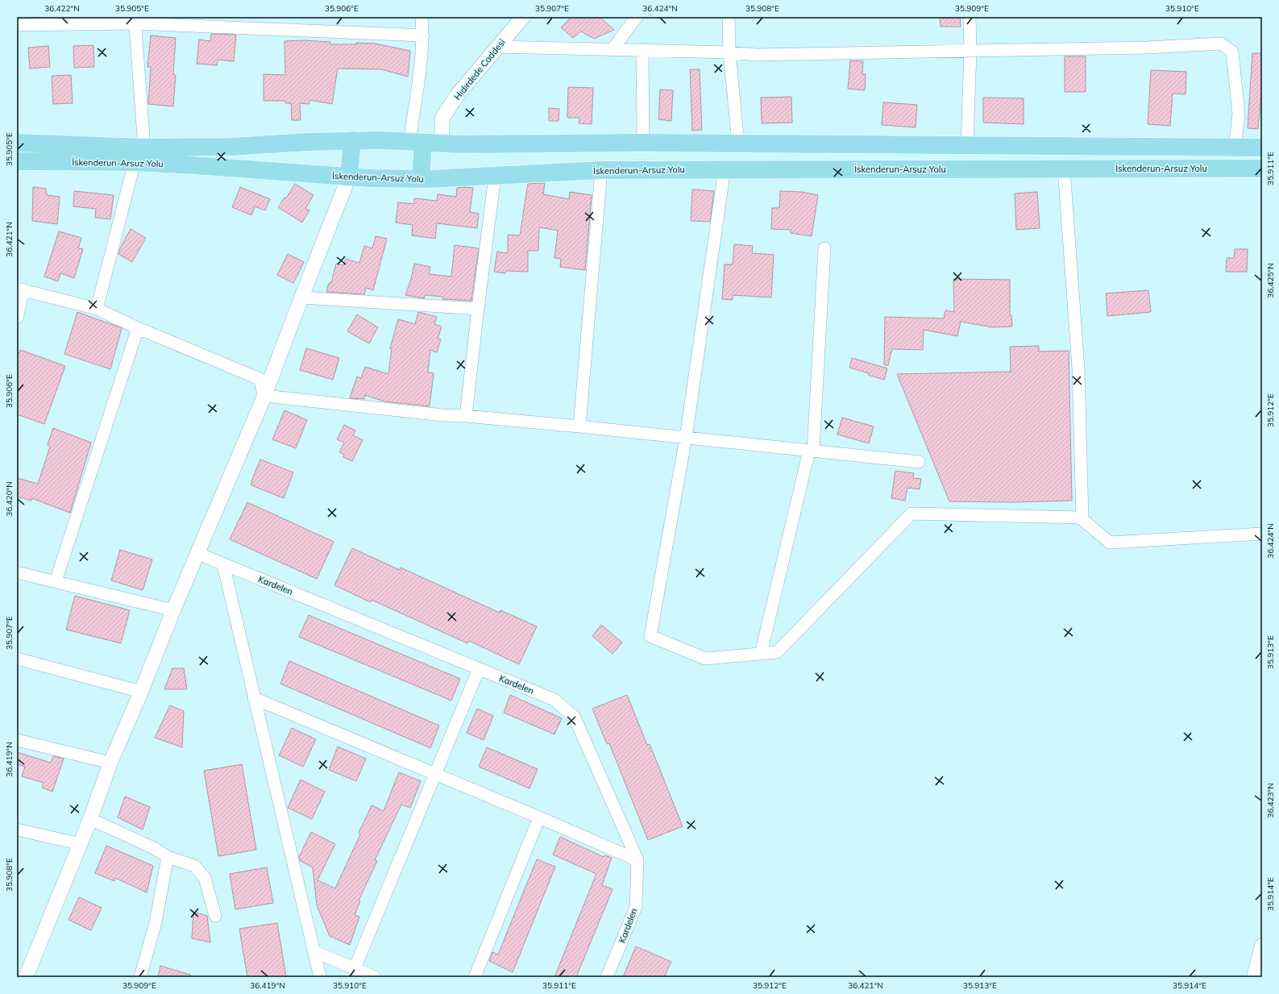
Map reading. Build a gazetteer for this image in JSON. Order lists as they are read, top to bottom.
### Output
{
  "streets": {
    "main road": ["İskenderun-Arsuz Yolu"],
    "street": ["Hıdırdede Caddesi", "Kardelen"]
  },
  "crossings": [
    ["Hıdırdede Caddesi", "İskenderun-Arsuz Yolu"]
  ],
  "coordinates": [
    "36.422°N",
    "35.905°E",
    "35.906°E",
    "35.907°E",
    "36.424°N",
    "35.908°E",
    "35.909°E",
    "35.910°E",
    "35.911°E",
    "36.421°N",
    "36.425°N",
    "35.912°E",
    "36.420°N",
    "35.913°E",
    "36.419°N",
    "36.423°N",
    "35.914°E"
  ]
}
